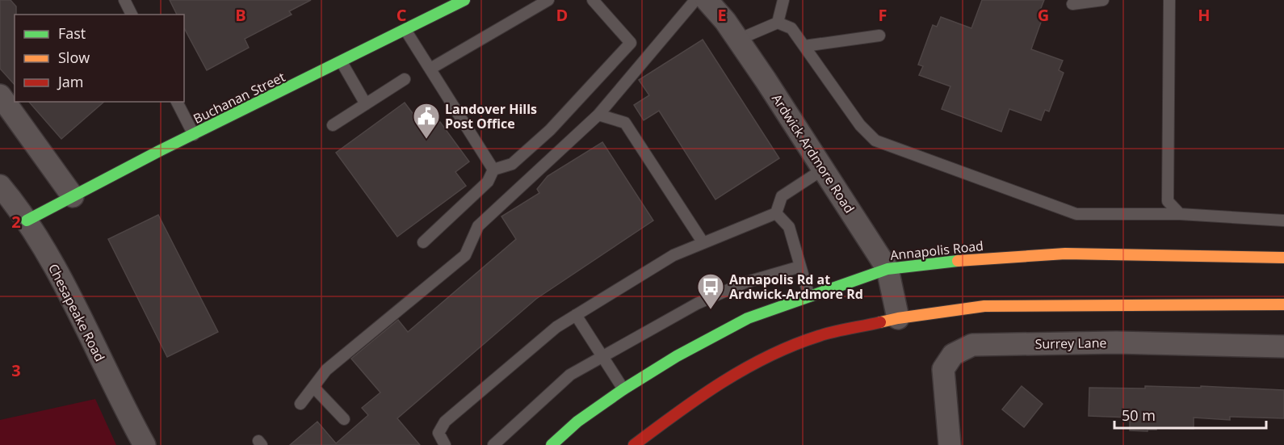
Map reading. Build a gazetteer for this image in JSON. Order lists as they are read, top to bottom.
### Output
{
  "streets": {
    "main road": ["Buchanan Street", "Annapolis Road"],
    "street": ["Ardwick Ardmore Road", "Chesapeake Road", "Surrey Lane"]
  },
  "crossings": [
    ["Buchanan Street", "Chesapeake Road"],
    ["Ardwick Ardmore Road", "Annapolis Road"]
  ],
  "places": {
    "public building": ["Landover Hills Post Office"],
    "bus stop": ["Annapolis Rd at Ardwick-Ardmore Rd"]
  },
  "legend": ["Fast", "Slow", "Jam"],
  "scale_bar": "50 m",
  "grid": {
    "columns": [
      "B",
      "C",
      "D",
      "E",
      "F",
      "G",
      "H"
    ],
    "rows": ["2", "3"]
  }
}
